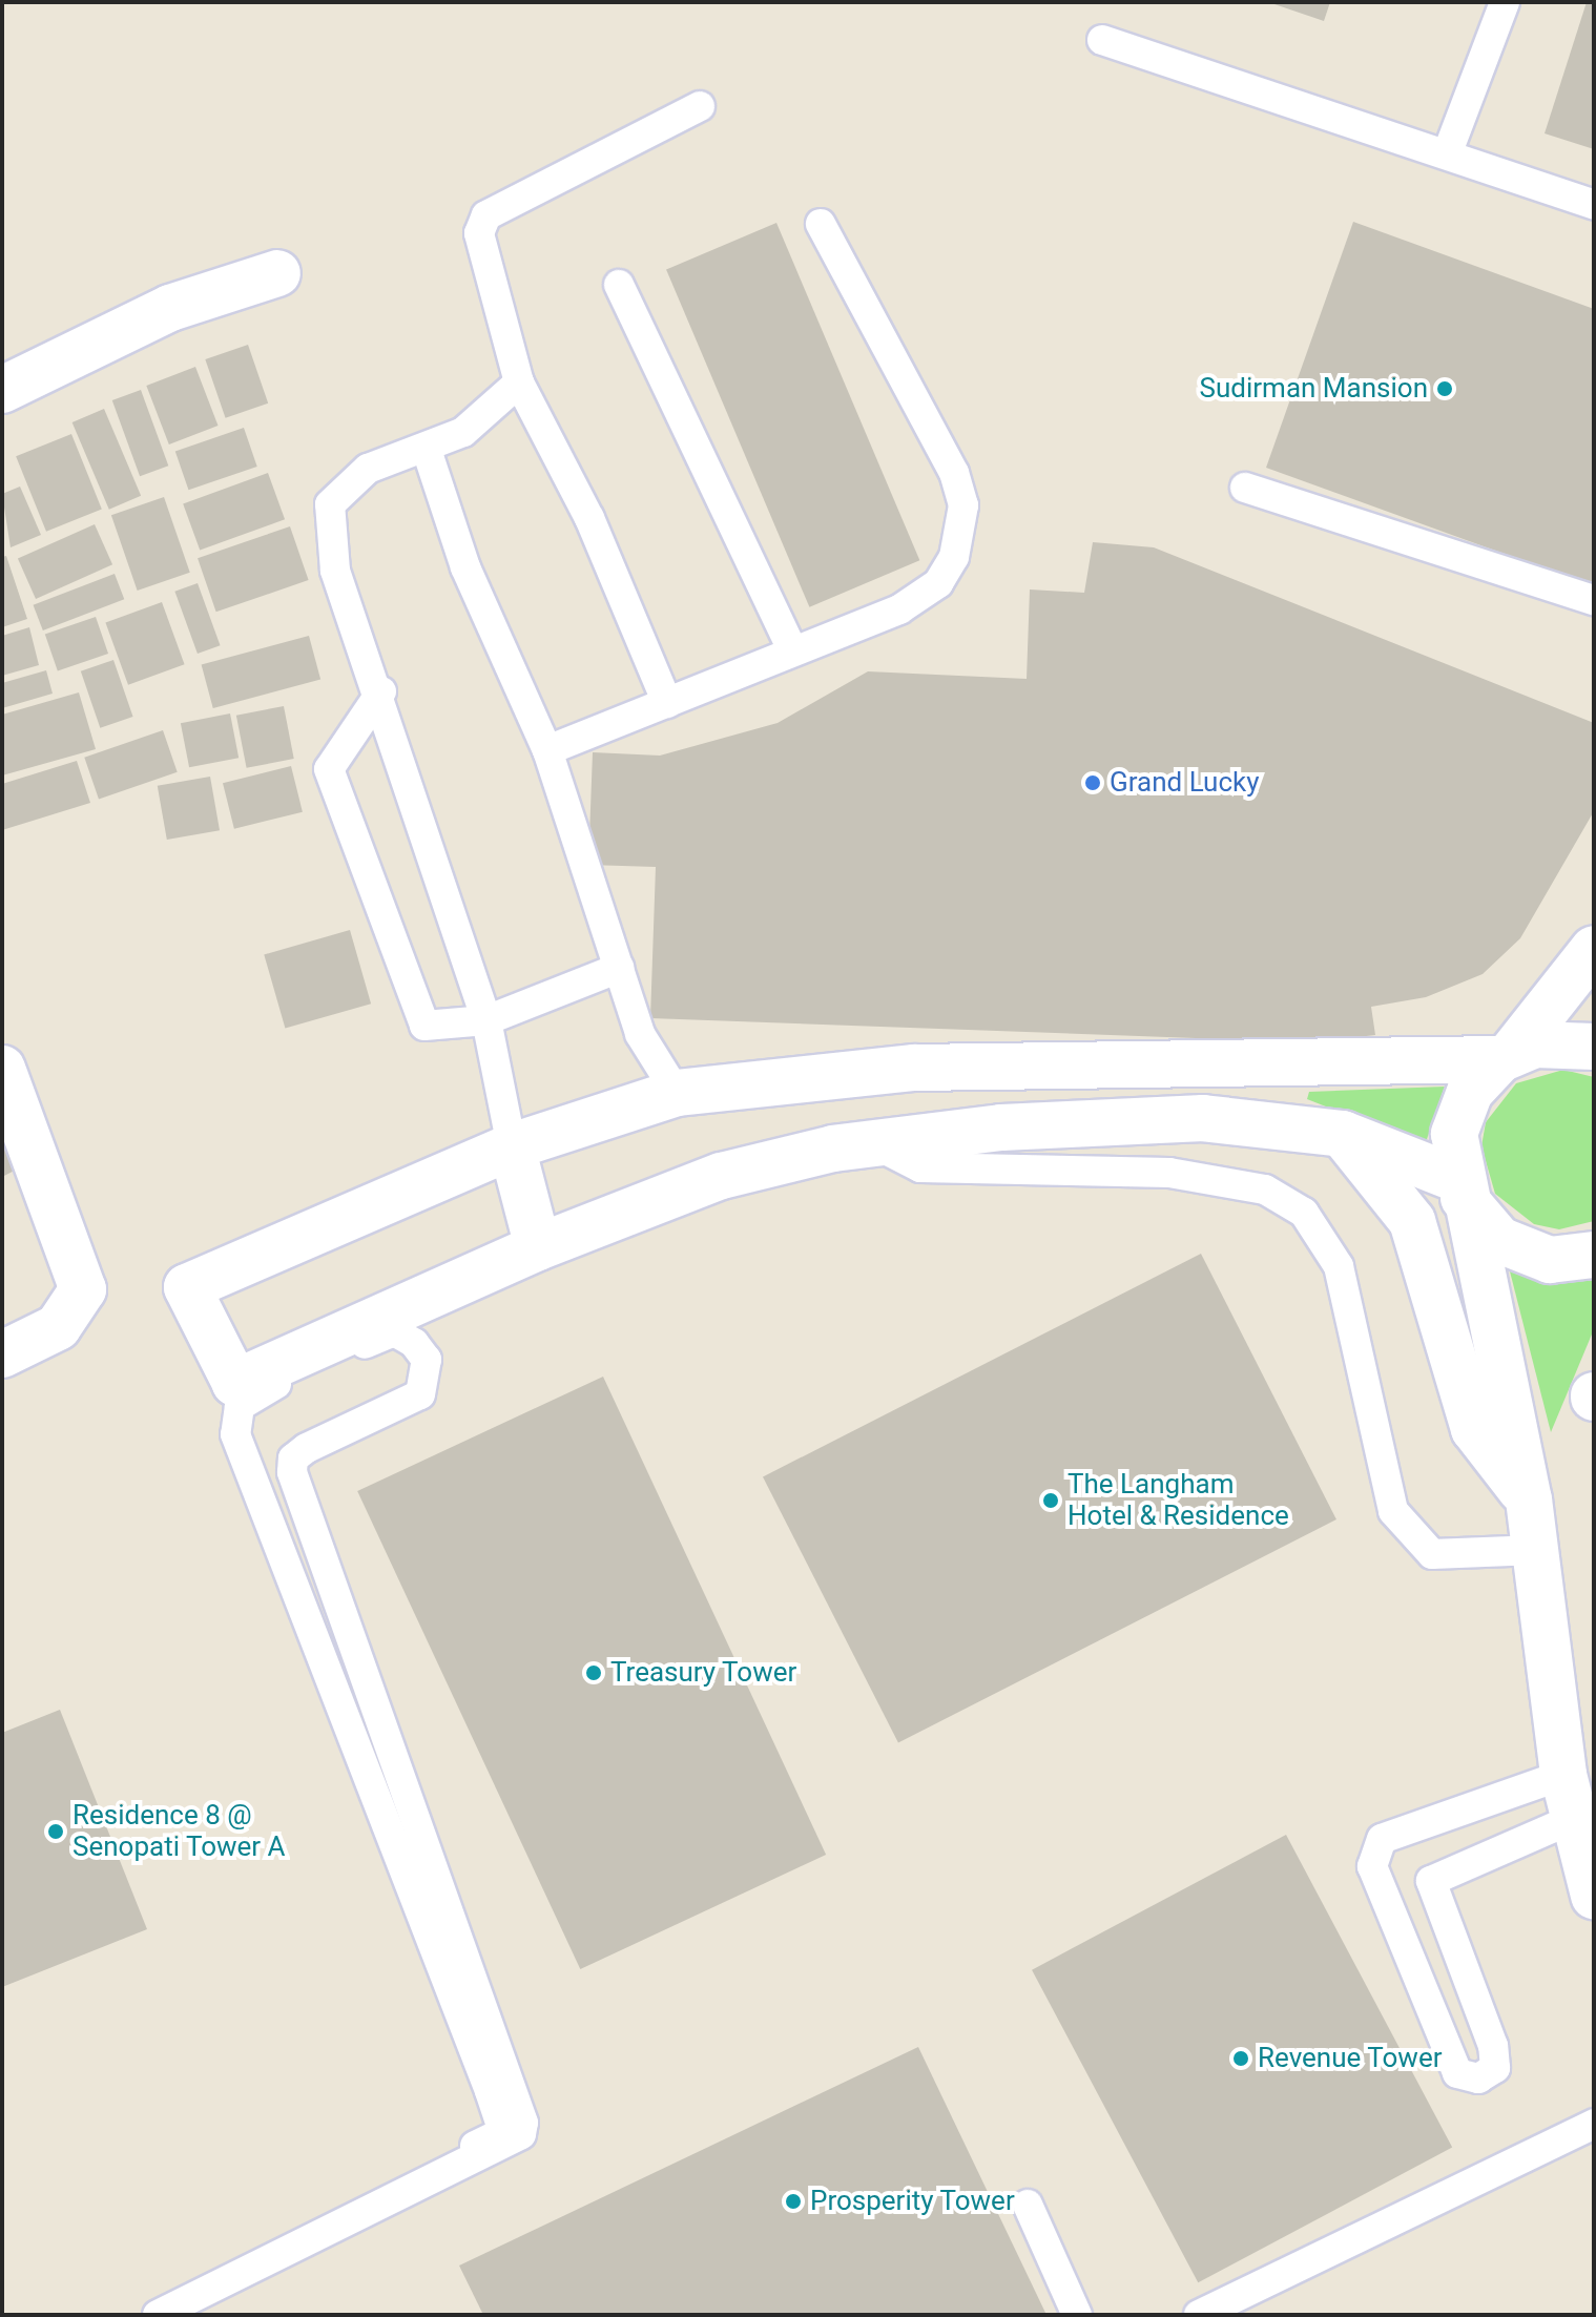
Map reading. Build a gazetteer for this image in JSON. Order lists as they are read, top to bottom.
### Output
{
  "places": [
    "Sudirman Mansion",
    "Grand Lucky",
    "The Langham Hotel & Residence",
    "Treasury Tower",
    "Residence 8 @ Senopati Tower A",
    "Revenue Tower",
    "Prosperity Tower"
  ]
}
